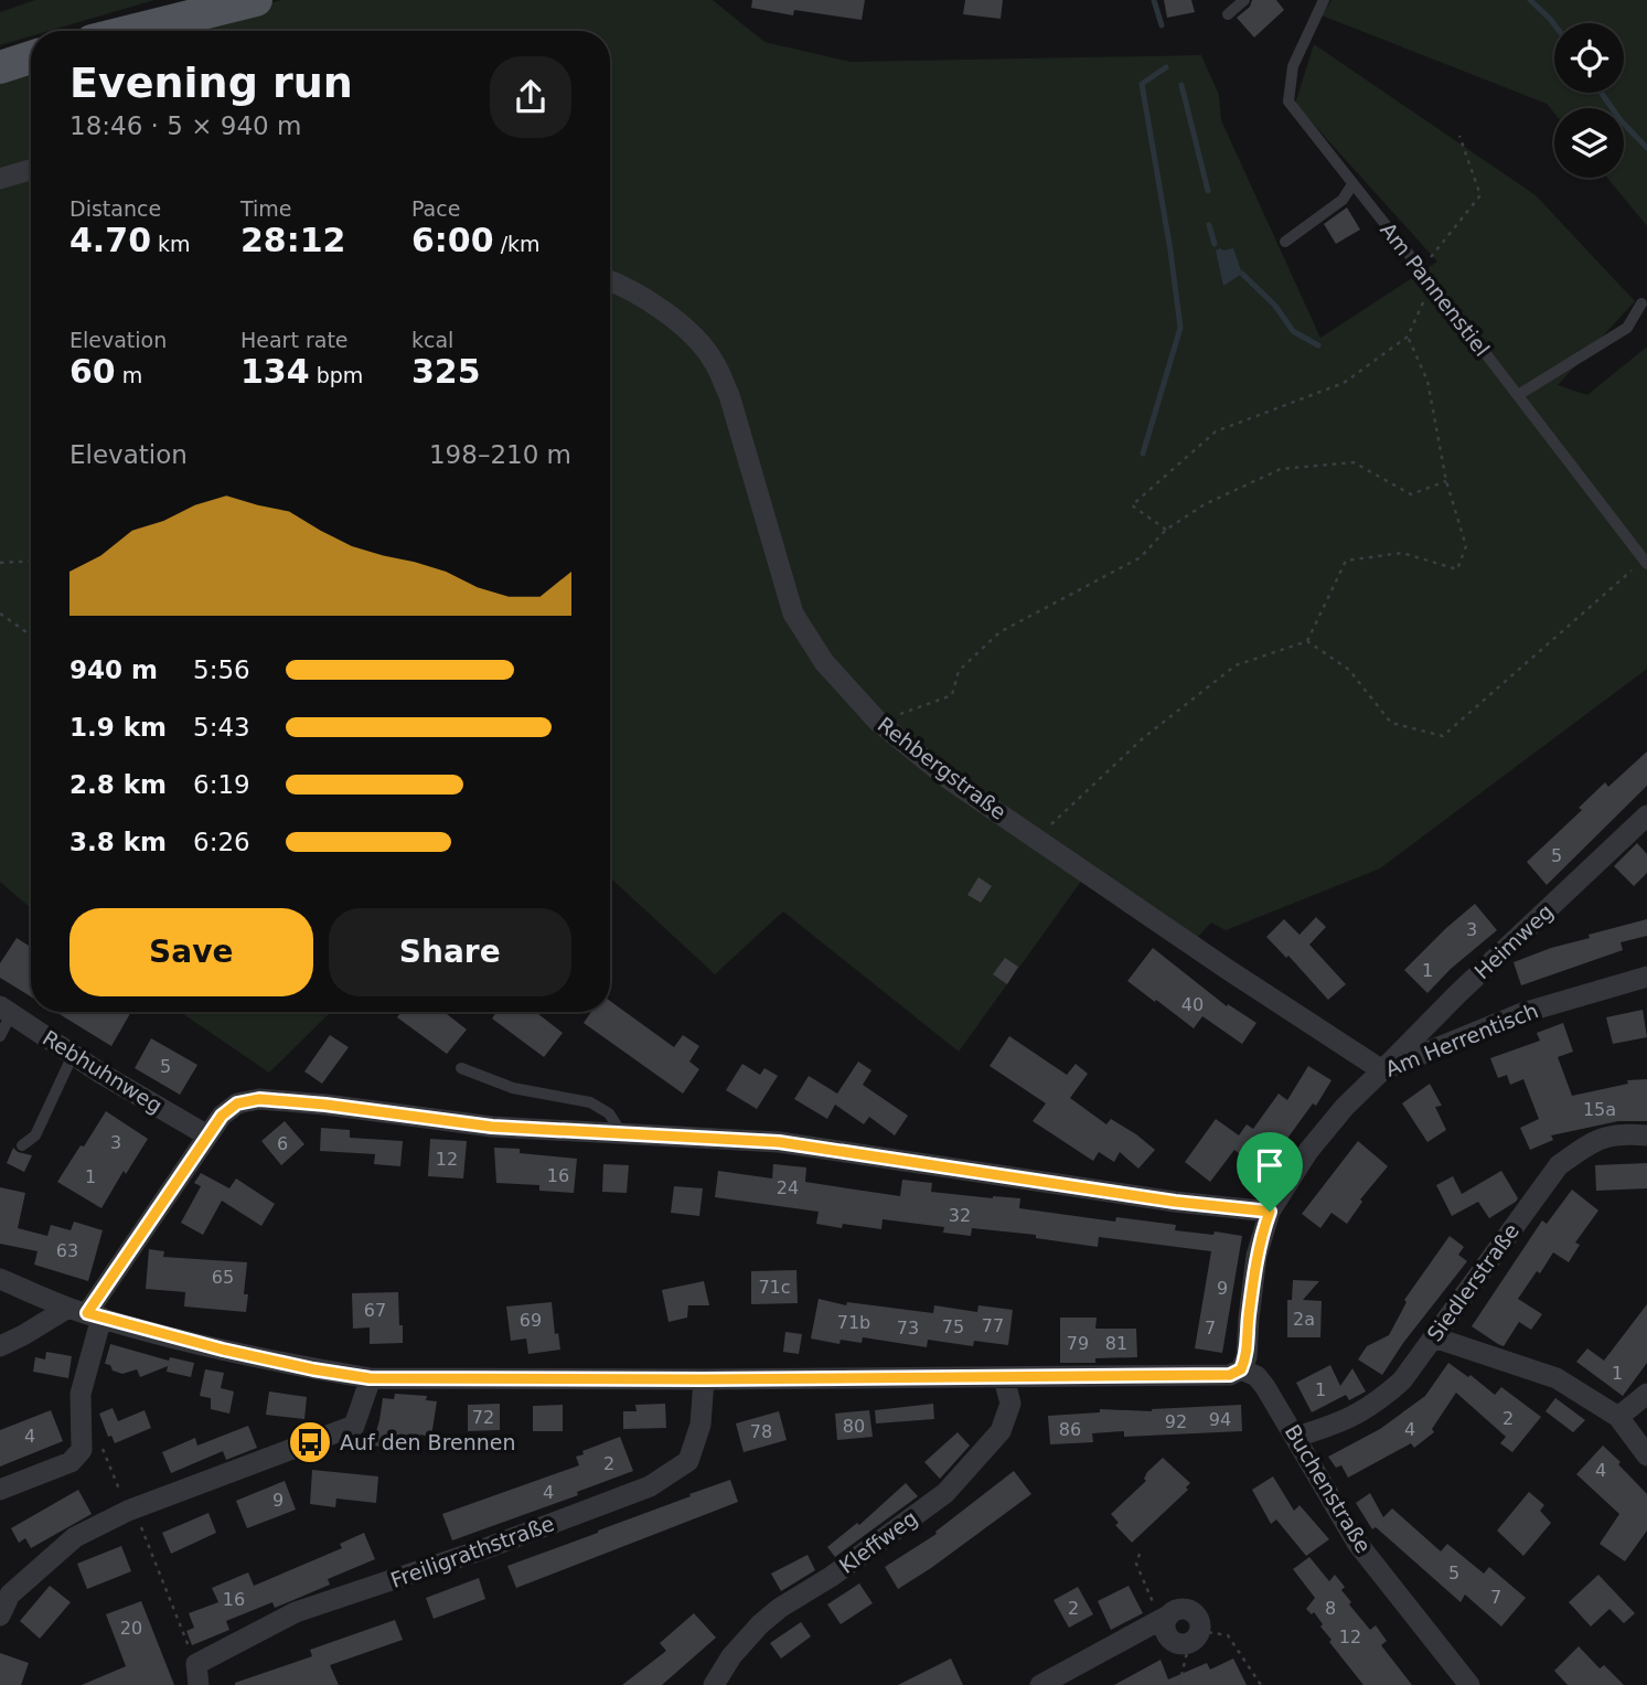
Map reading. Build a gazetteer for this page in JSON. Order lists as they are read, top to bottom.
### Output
{
  "streets": {
    "street": [
      "Rehbergstraße",
      "Heimweg",
      "Am Herrentisch",
      "Rebhuhnweg",
      "Siedlerstraße",
      "Buchenstraße",
      "Kleffweg",
      "Freiligrathstraße"
    ],
    "lane": ["Am Pannenstiel"]
  },
  "crossings": [
    ["Rehbergstraße", "Heimweg"],
    ["Rehbergstraße", "Am Herrentisch"],
    ["Heimweg", "Am Herrentisch"],
    ["Am Herrentisch", "Buchenstraße"],
    ["Siedlerstraße", "Buchenstraße"]
  ],
  "places": {
    "bus stop": ["Auf den Brennen"]
  },
  "house_numbers": [
    "5",
    "3",
    "1",
    "40",
    "5",
    "15a",
    "3",
    "6",
    "12",
    "16",
    "1",
    "24",
    "32",
    "63",
    "65",
    "71c",
    "9",
    "67",
    "2a",
    "69",
    "71b",
    "77",
    "75",
    "73",
    "7",
    "79",
    "81",
    "1",
    "1",
    "72",
    "2",
    "94",
    "92",
    "80",
    "86",
    "4",
    "78",
    "4",
    "2",
    "4",
    "4",
    "9",
    "5",
    "7",
    "16",
    "2",
    "8",
    "20",
    "12"
  ],
  "page": {
    "heading": ["Evening run", "18:46 · 5 × 940 m"],
    "stats": [
      ["Distance", "4.70 km"],
      ["Time", "28:12"],
      ["Pace", "6:00 /km"],
      ["Elevation", "60 m"],
      ["Heart rate", "134 bpm"],
      ["kcal", "325"]
    ],
    "chart": ["Elevation", "198–210 m"],
    "list": [
      {
        "name": "940 m",
        "note": "5:56"
      },
      {
        "name": "1.9 km",
        "note": "5:43"
      },
      {
        "name": "2.8 km",
        "note": "6:19"
      },
      {
        "name": "3.8 km",
        "note": "6:26"
      }
    ],
    "buttons": ["Save", "Share"]
  }
}
